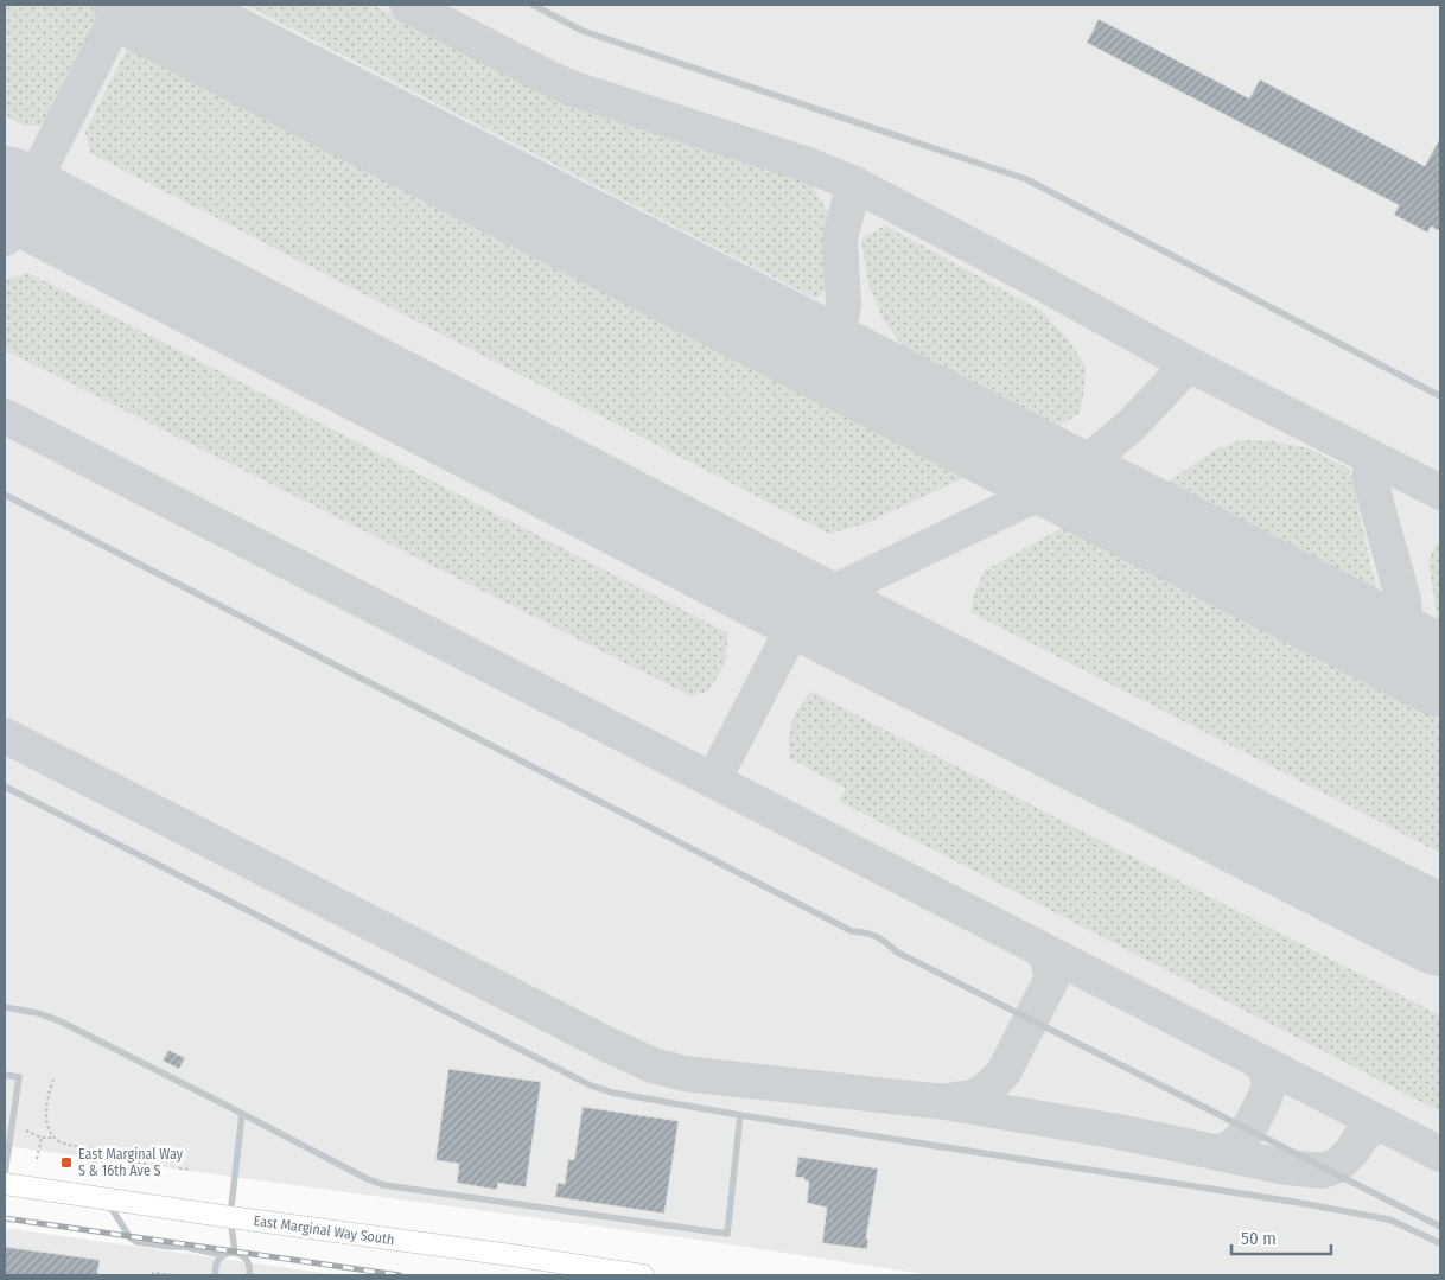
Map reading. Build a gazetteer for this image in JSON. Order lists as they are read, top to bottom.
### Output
{
  "streets": {
    "main road": ["East Marginal Way South"]
  },
  "places": {
    "transit": ["East Marginal Way S & 16th Ave S"]
  },
  "scale_bar": "50 m"
}
